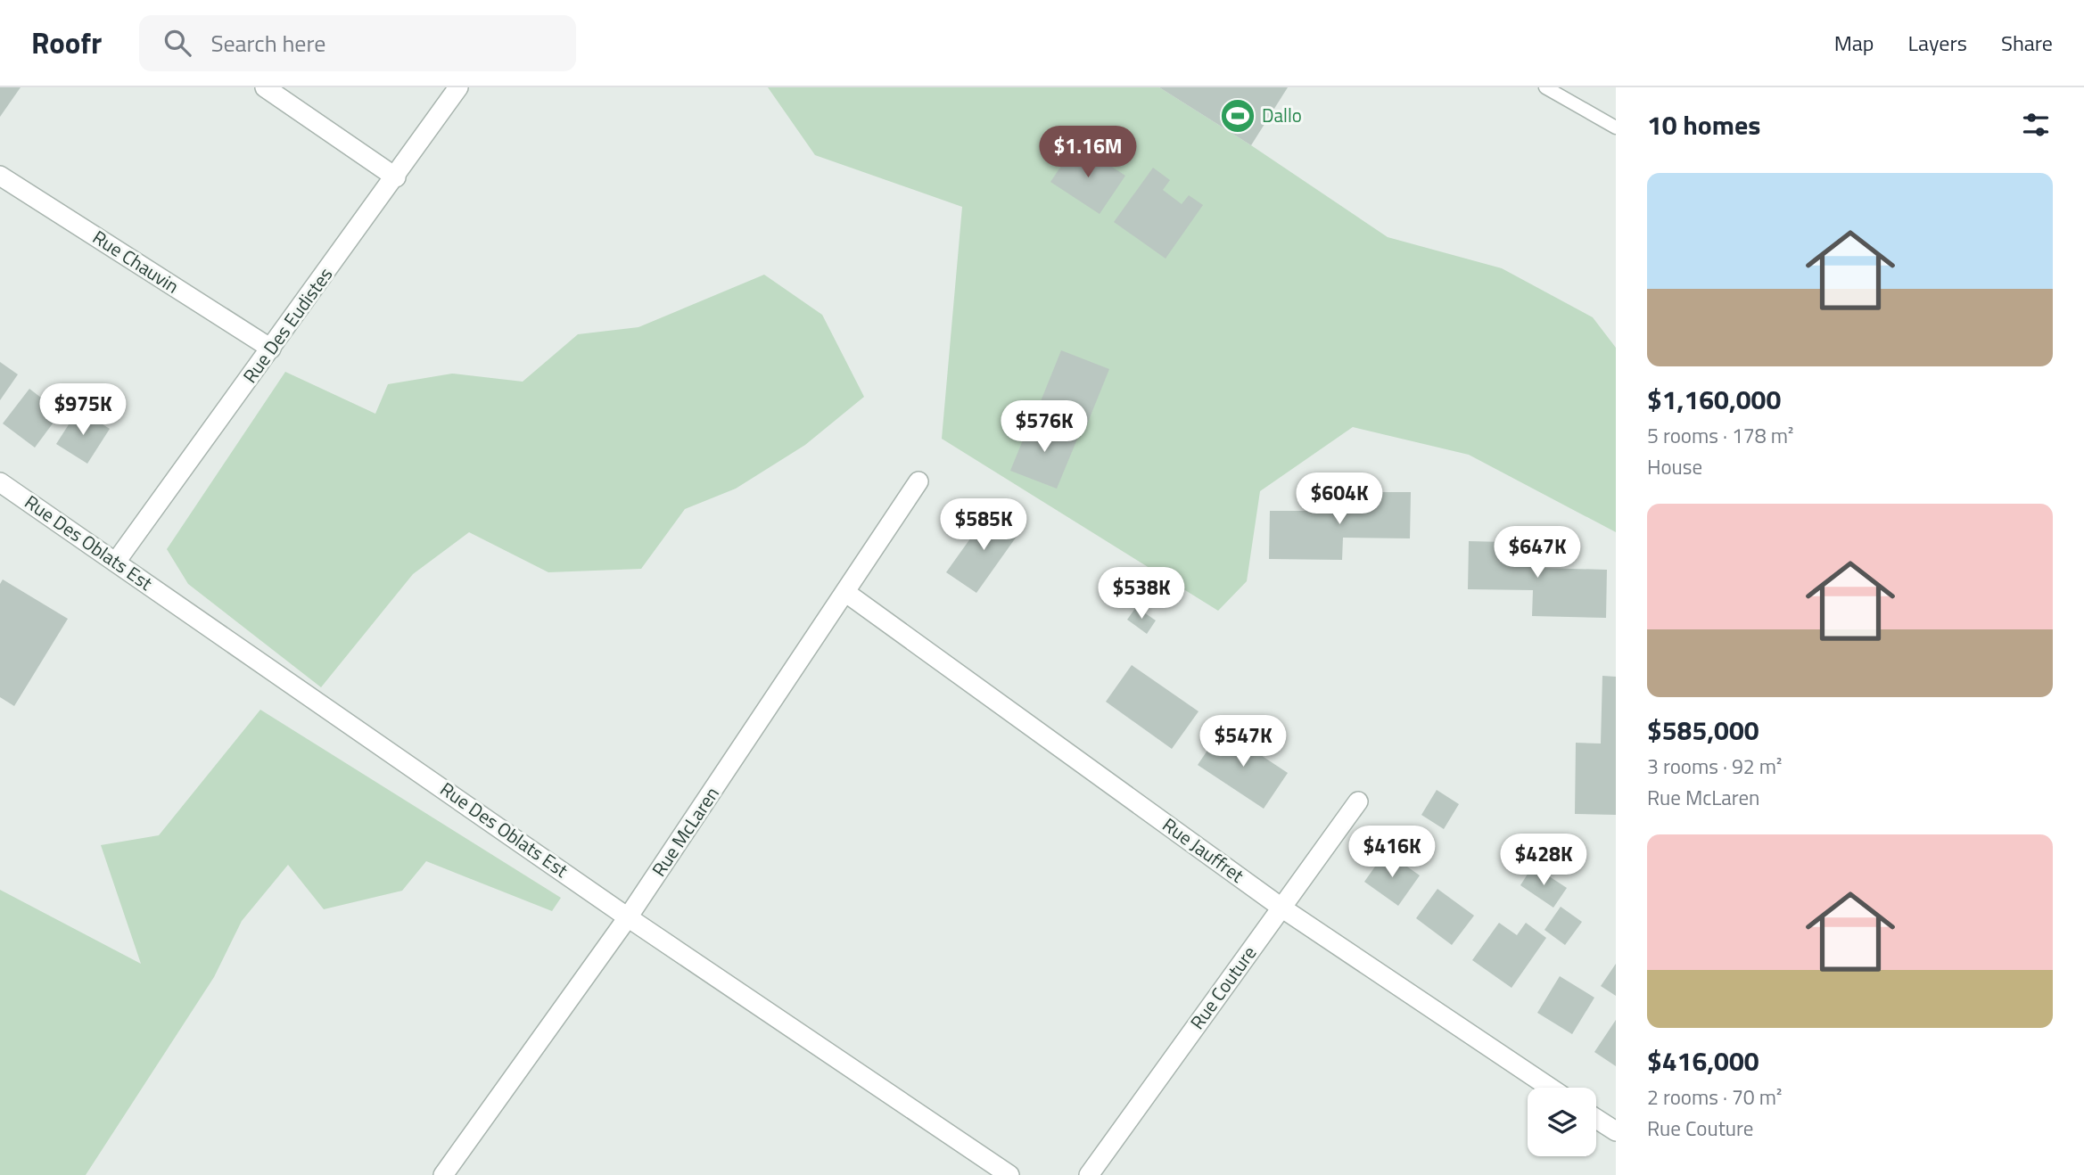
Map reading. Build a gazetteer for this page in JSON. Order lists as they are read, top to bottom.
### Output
{
  "streets": {
    "street": [
      "Rue Chauvin",
      "Rue Des Eudistes",
      "Rue Des Oblats Est",
      "Rue McLaren",
      "Rue Jauffret",
      "Rue Couture"
    ]
  },
  "crossings": [
    ["Rue Chauvin", "Rue Des Eudistes"],
    ["Rue Des Eudistes", "Rue Des Oblats Est"],
    ["Rue Des Oblats Est", "Rue McLaren"],
    ["Rue McLaren", "Rue Jauffret"],
    ["Rue Jauffret", "Rue Couture"]
  ],
  "places": {
    "sports": ["Dallo"]
  },
  "page": {
    "header": "Roofr",
    "search": "Search here",
    "nav": ["Map", "Layers", "Share"],
    "heading": "10 homes",
    "price": [
      "$1.16M",
      "$975K",
      "$576K",
      "$604K",
      "$585K",
      "$647K",
      "$538K",
      "$547K",
      "$416K",
      "$428K"
    ],
    "list": [
      {
        "name": "$1,160,000",
        "note": "5 rooms · 178 m² · House"
      },
      {
        "name": "$585,000",
        "note": "3 rooms · 92 m² · Rue McLaren"
      },
      {
        "name": "$416,000",
        "note": "2 rooms · 70 m² · Rue Couture"
      }
    ]
  }
}
